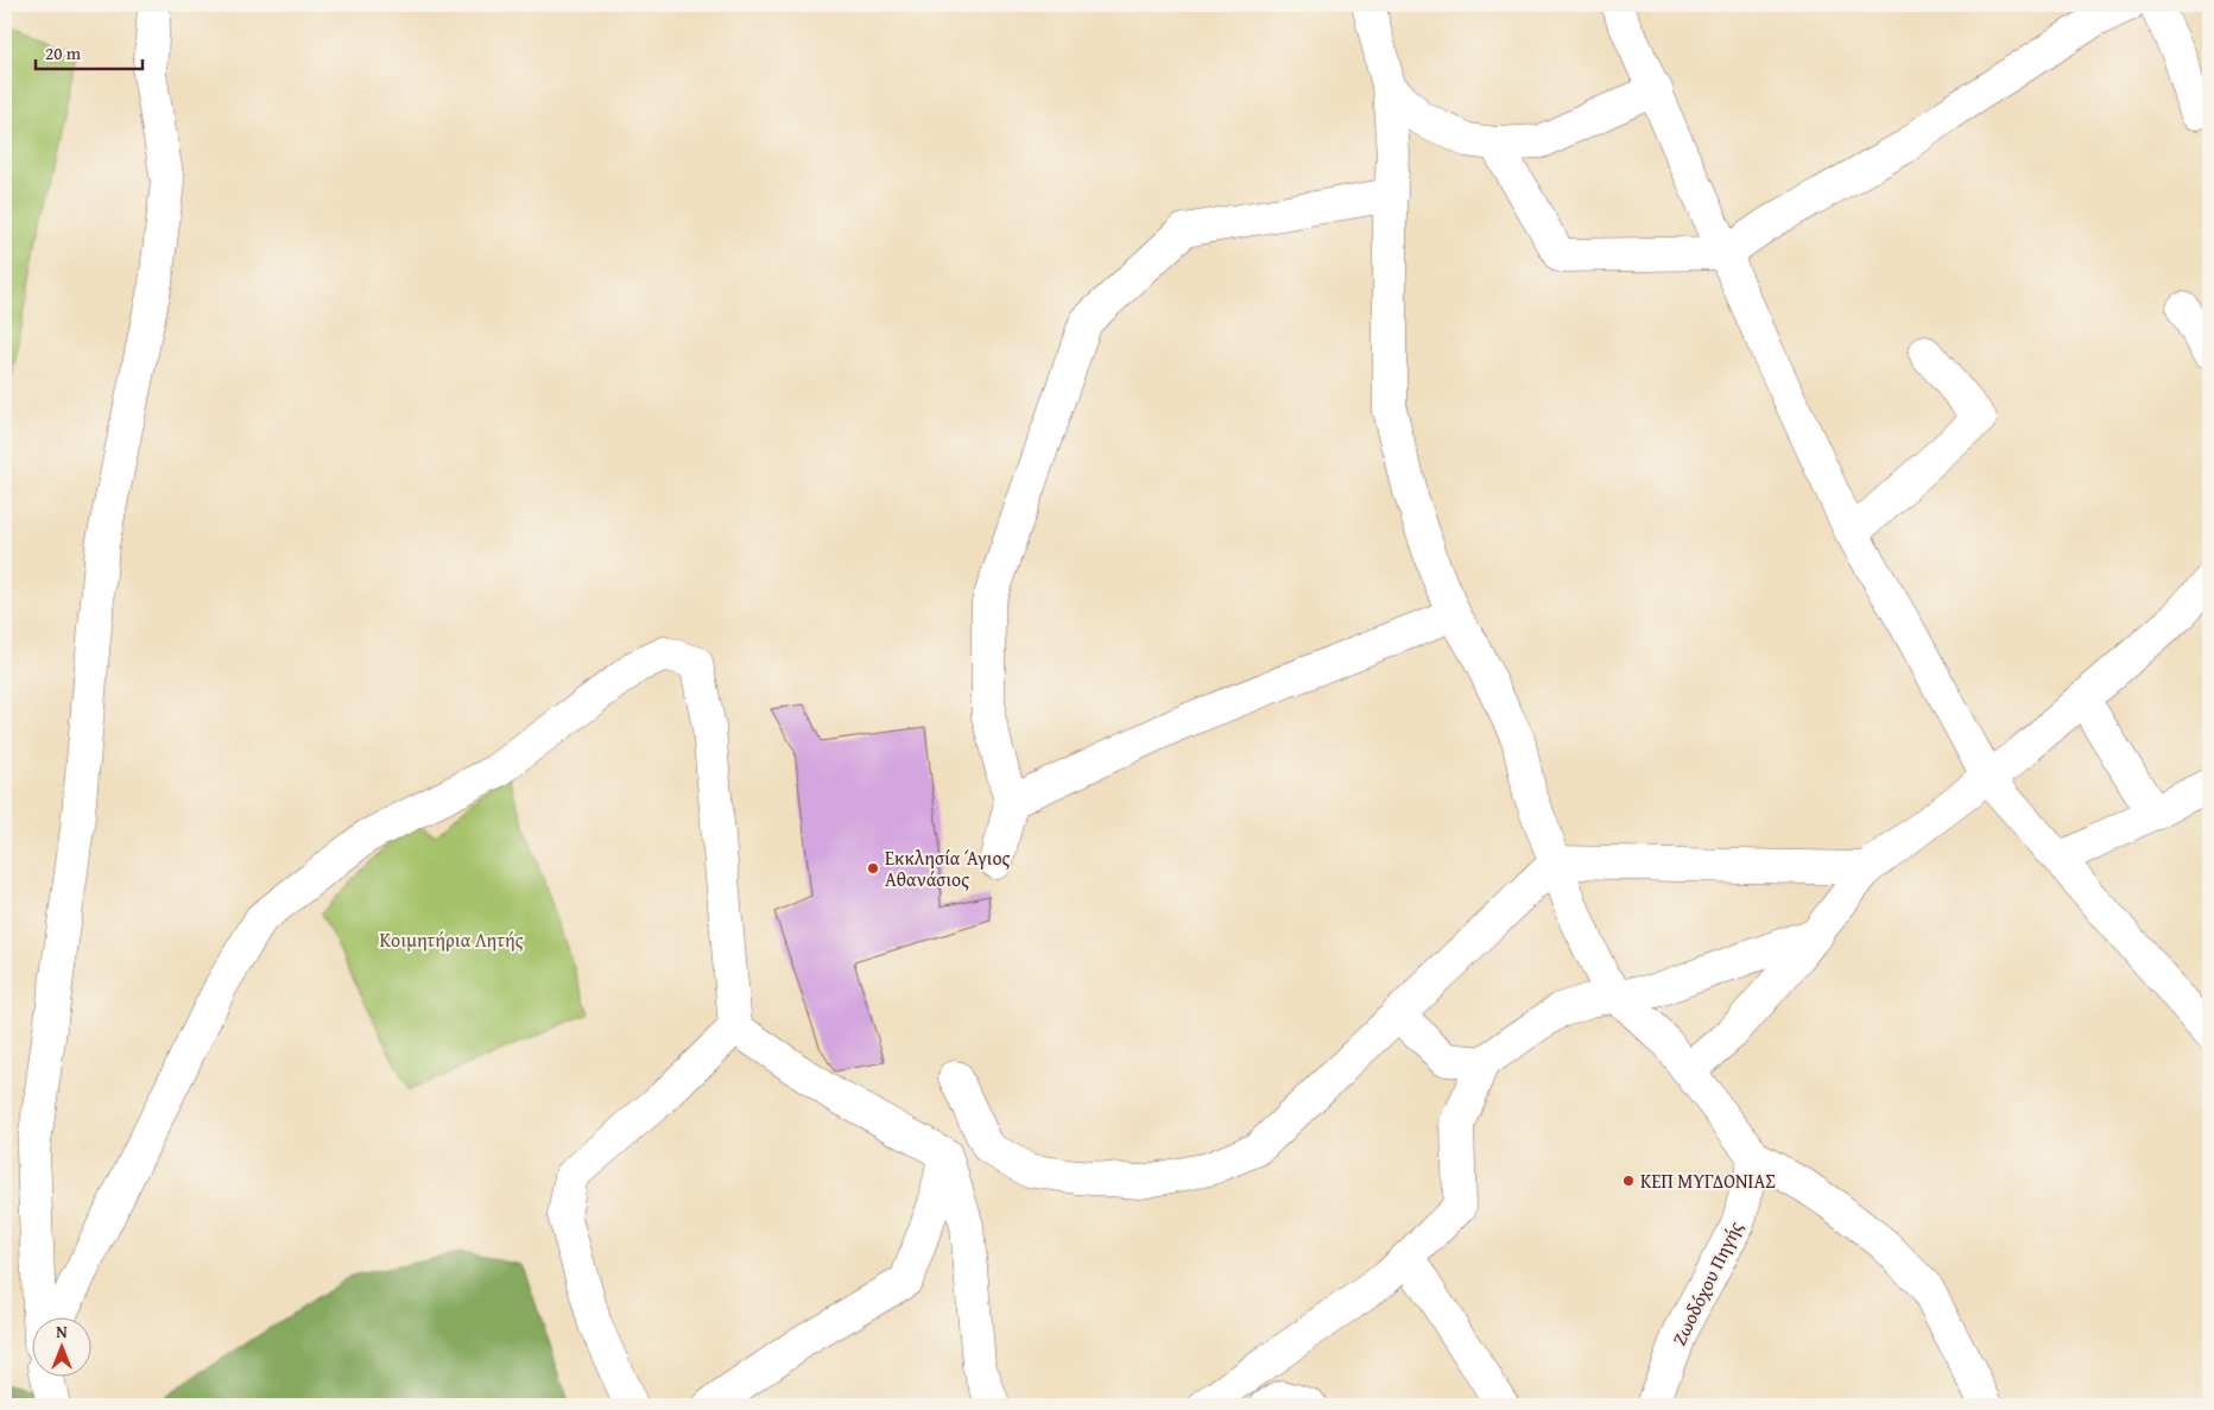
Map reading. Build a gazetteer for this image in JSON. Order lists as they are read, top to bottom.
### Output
{
  "streets": {
    "street": ["Ζωοδόχου Πηγής"]
  },
  "parks": ["Κοιμητήρια Λητής"],
  "places": ["Εκκλησία Άγιος Αθανάσιος", "ΚΕΠ ΜΥΓΔΟΝΙΑΣ"],
  "scale_bar": "20 m",
  "north": "top"
}
